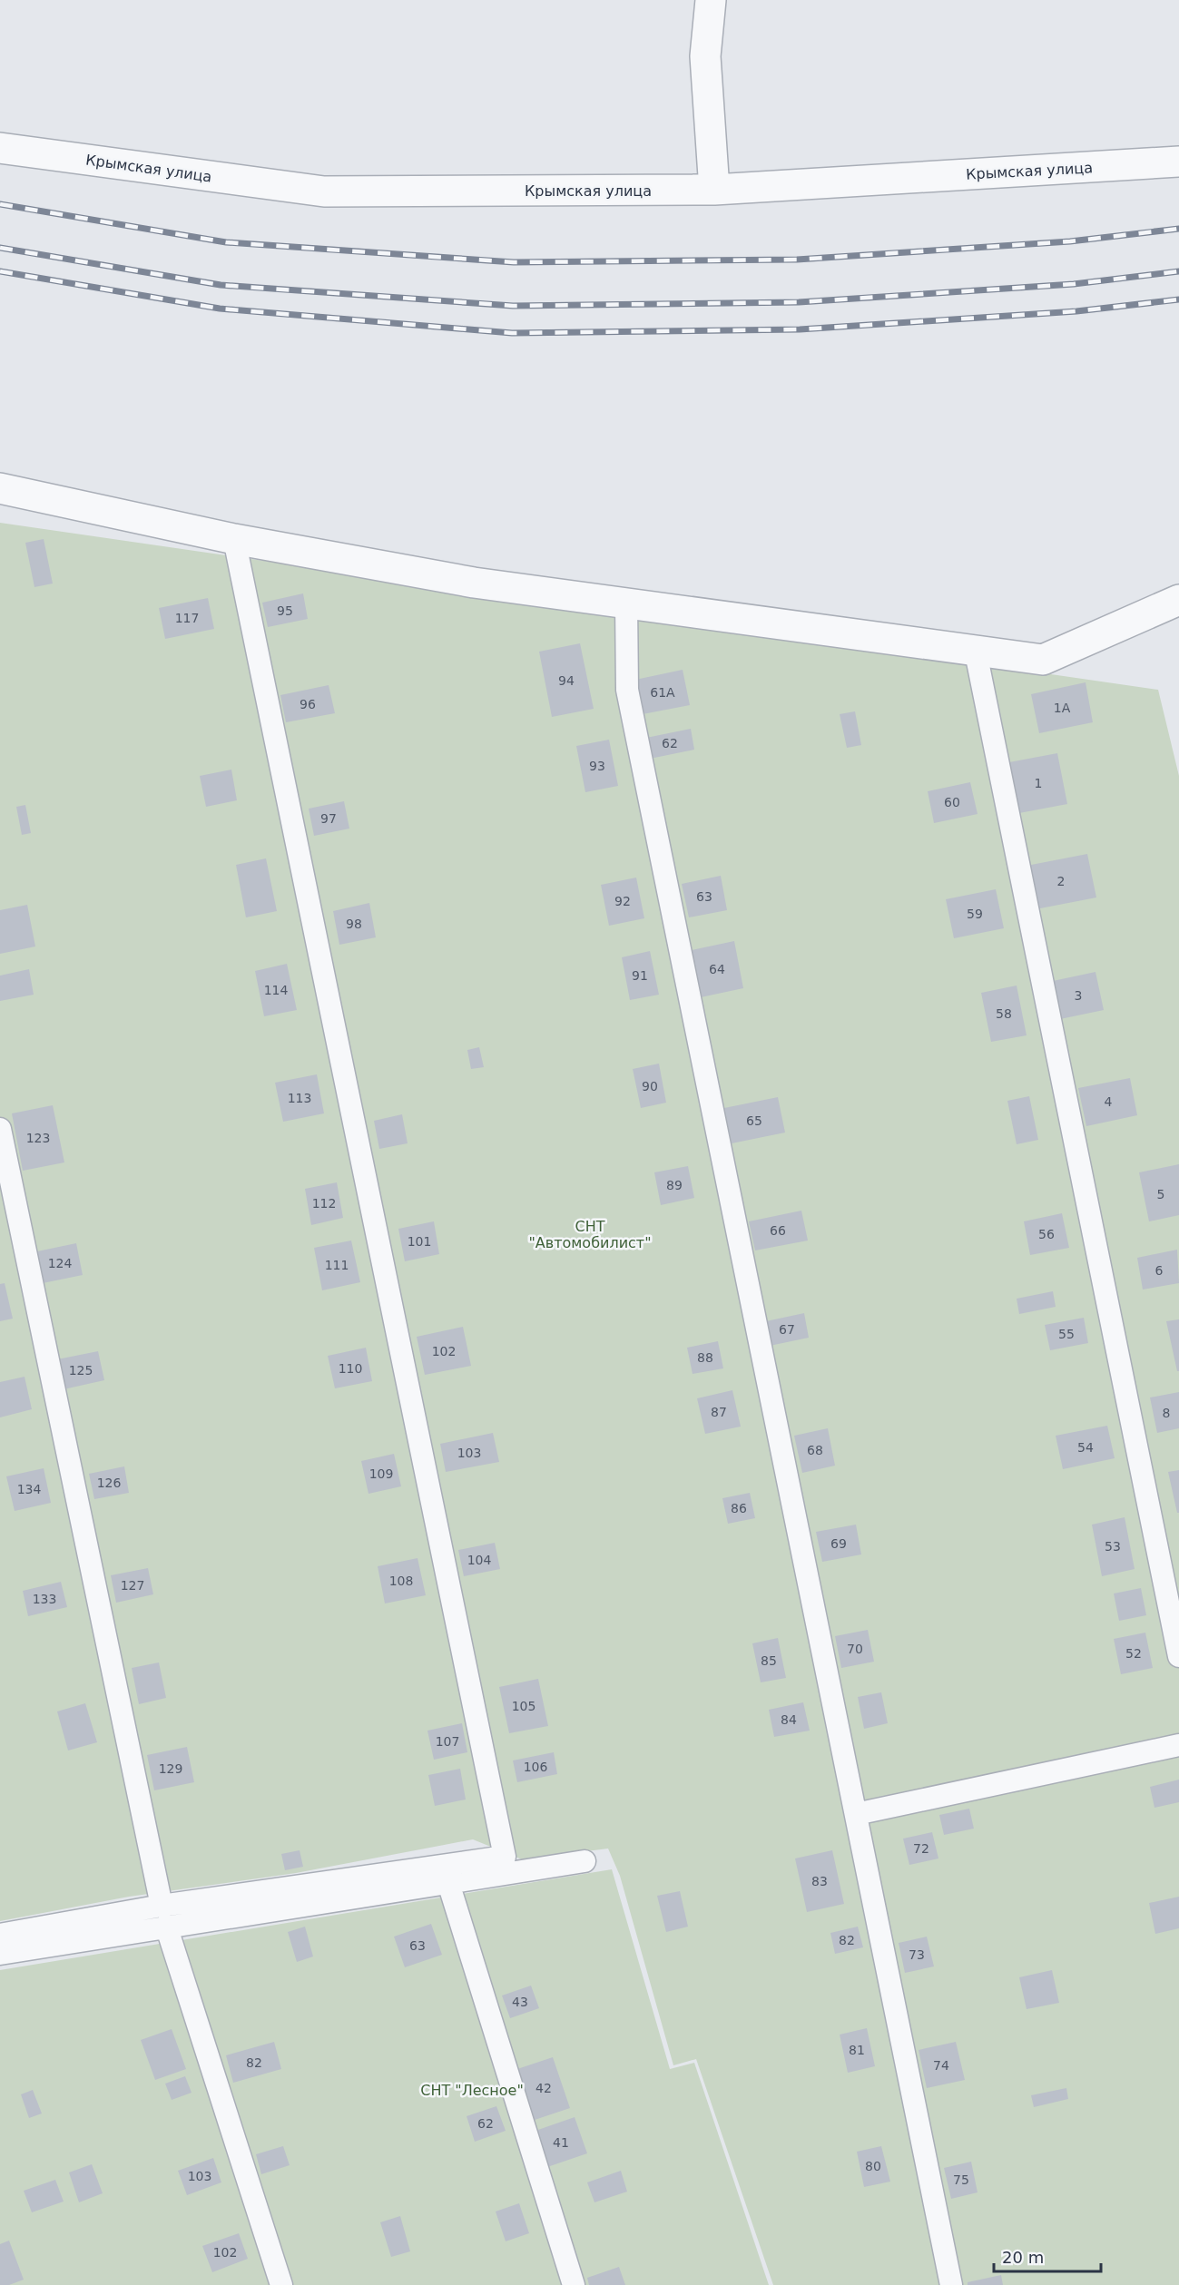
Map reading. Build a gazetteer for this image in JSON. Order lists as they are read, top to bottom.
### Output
{
  "streets": {
    "street": ["Крымская улица"]
  },
  "parks": ["СНТ \"Автомобилист\"", "СНТ \"Лесное\""],
  "house_numbers": [
    "95",
    "117",
    "94",
    "61А",
    "96",
    "1А",
    "62",
    "93",
    "1",
    "60",
    "97",
    "2",
    "63",
    "92",
    "59",
    "98",
    "64",
    "91",
    "114",
    "3",
    "58",
    "90",
    "113",
    "4",
    "65",
    "123",
    "89",
    "5",
    "112",
    "66",
    "56",
    "101",
    "124",
    "111",
    "6",
    "67",
    "55",
    "102",
    "88",
    "110",
    "125",
    "87",
    "8",
    "54",
    "68",
    "103",
    "109",
    "126",
    "134",
    "86",
    "69",
    "53",
    "104",
    "108",
    "127",
    "133",
    "70",
    "52",
    "85",
    "105",
    "84",
    "107",
    "106",
    "129",
    "72",
    "83",
    "82",
    "63",
    "73",
    "43",
    "81",
    "82",
    "74",
    "42",
    "62",
    "41",
    "80",
    "103",
    "75",
    "102"
  ],
  "scale_bar": "20 m"
}
